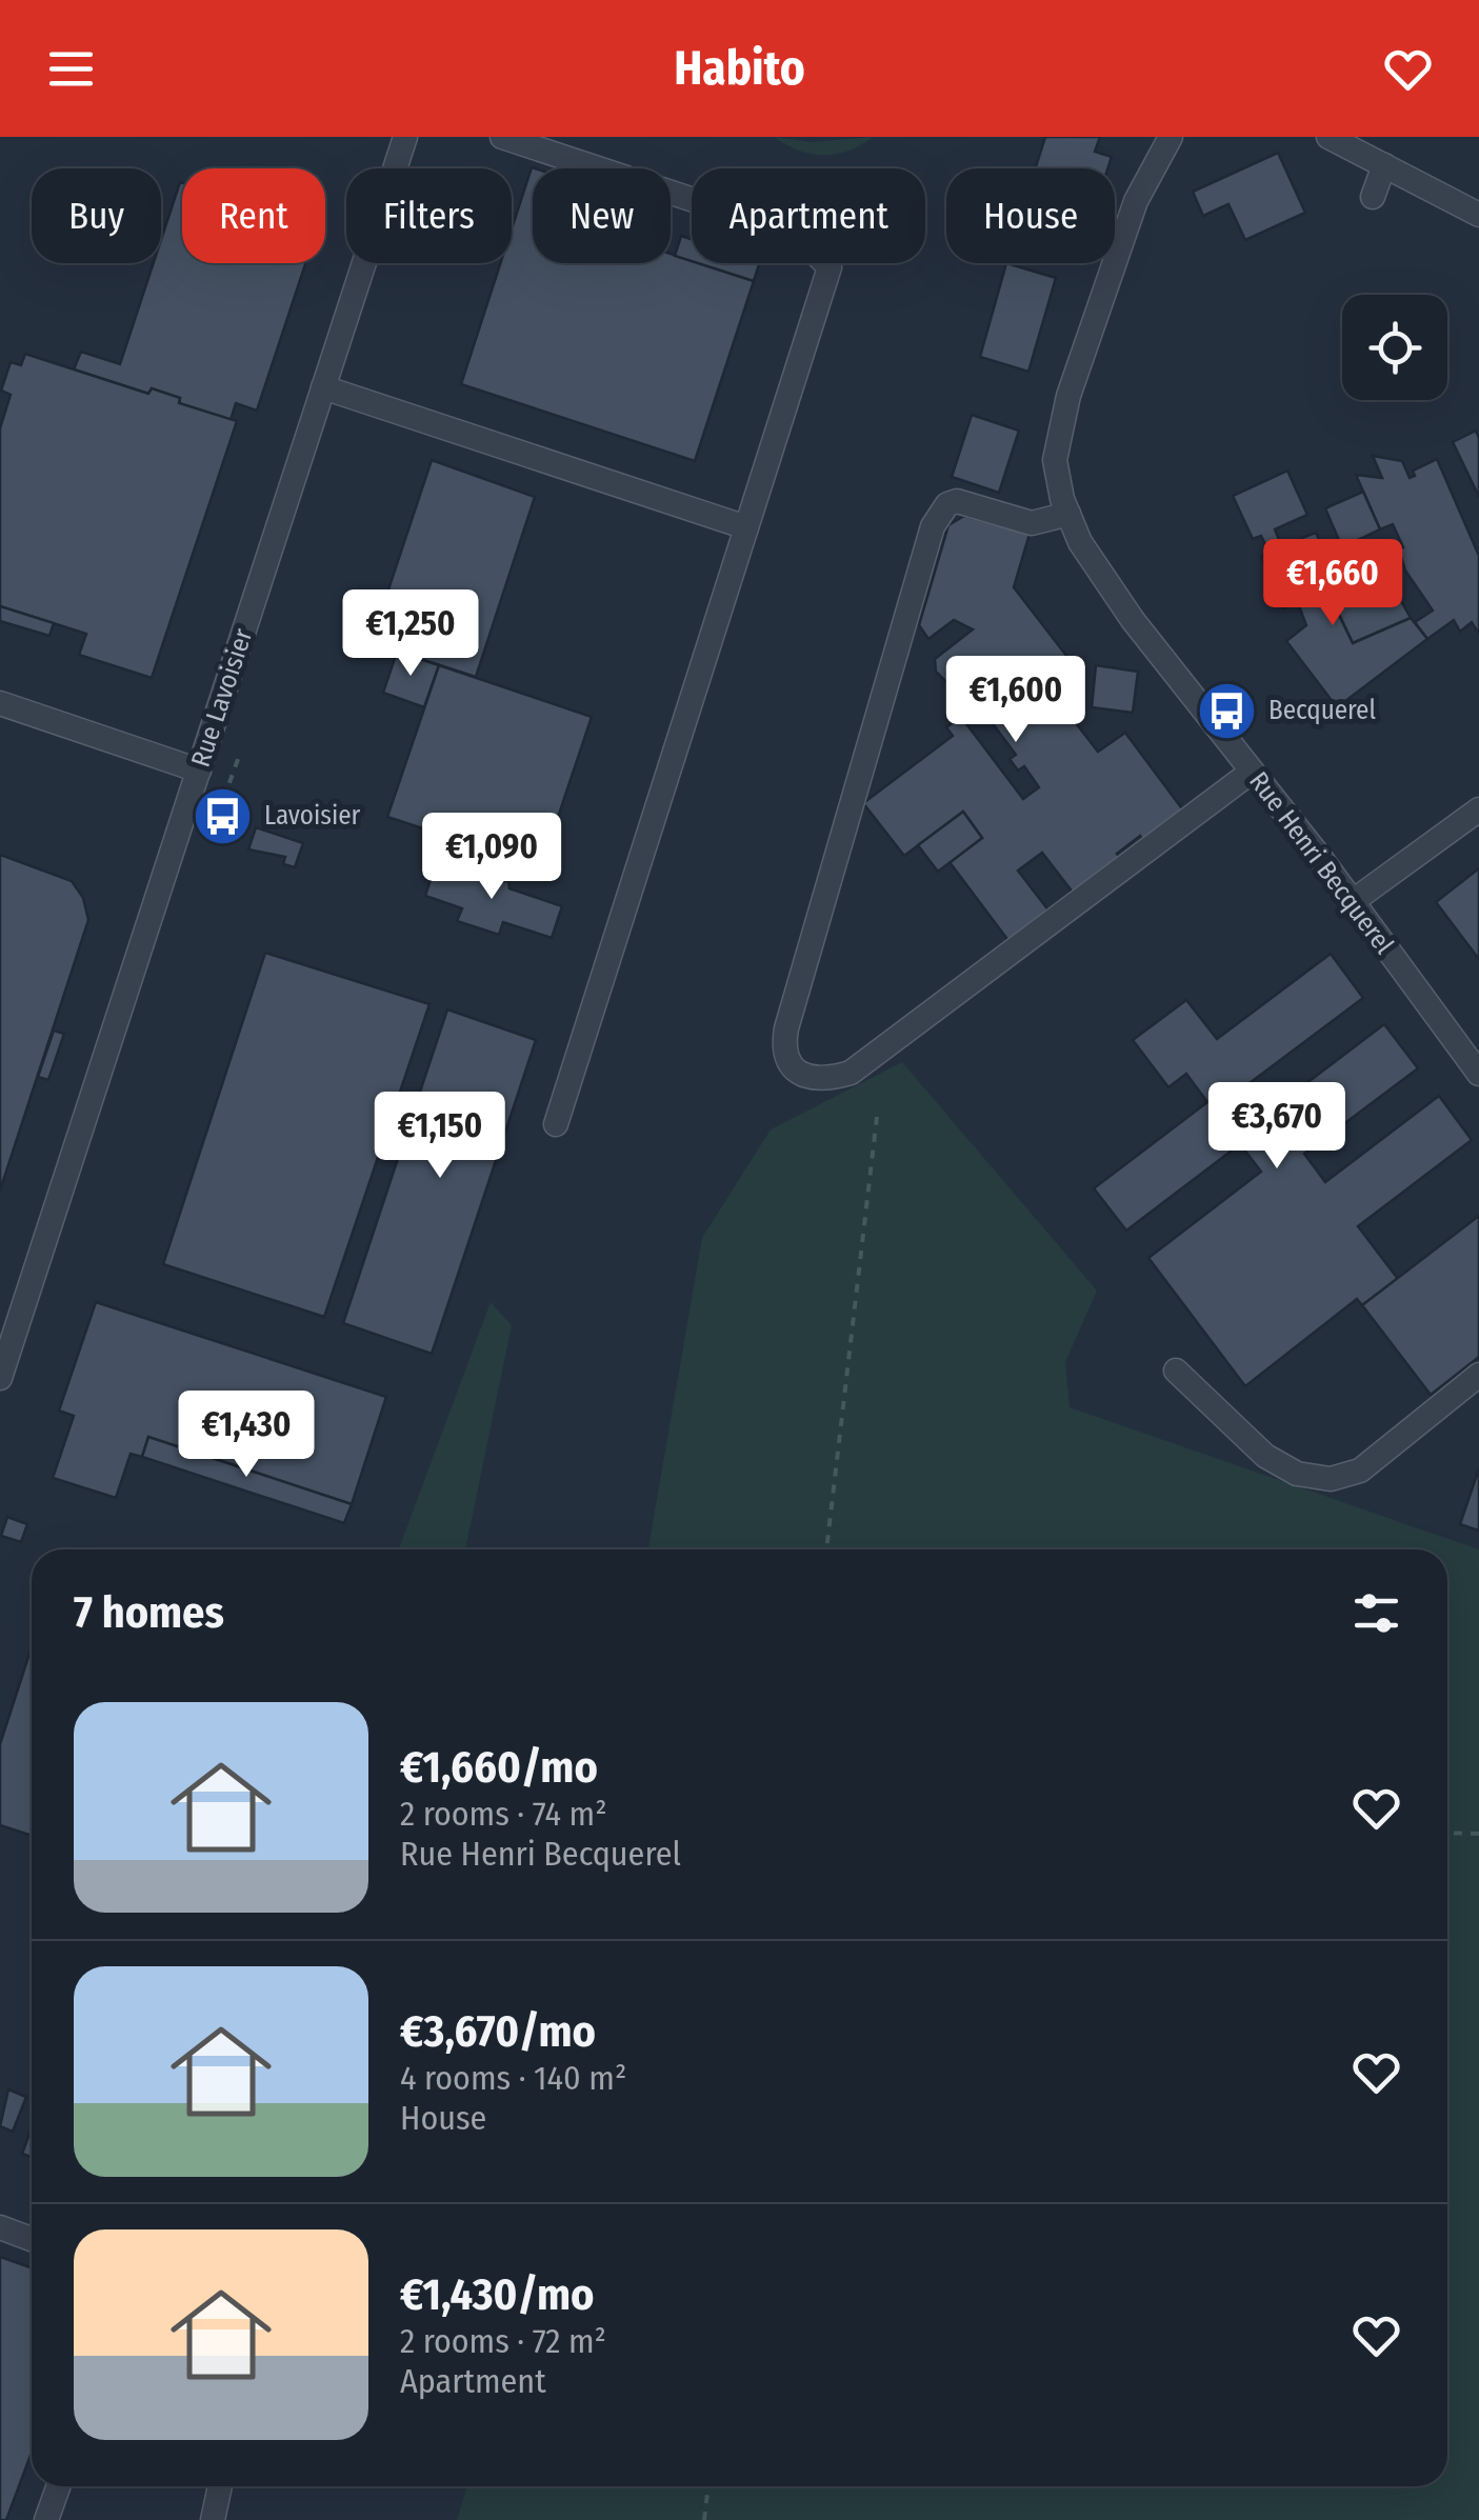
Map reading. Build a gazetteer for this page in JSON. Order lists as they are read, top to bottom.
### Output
{
  "streets": {
    "street": ["Rue Lavoisier", "Rue Henri Becquerel"]
  },
  "places": {
    "bus stop": ["Becquerel", "Lavoisier"]
  },
  "page": {
    "header": "Habito",
    "chip": [
      "Buy",
      "Rent",
      "Filters",
      "New",
      "Apartment",
      "House"
    ],
    "price": [
      "€1,660",
      "€1,250",
      "€1,600",
      "€1,090",
      "€3,670",
      "€1,150",
      "€1,430"
    ],
    "heading": "7 homes",
    "list": [
      {
        "name": "€1,660/mo",
        "note": "2 rooms · 74 m² · Rue Henri Becquerel"
      },
      {
        "name": "€3,670/mo",
        "note": "4 rooms · 140 m² · House"
      },
      {
        "name": "€1,430/mo",
        "note": "2 rooms · 72 m² · Apartment"
      }
    ]
  }
}
